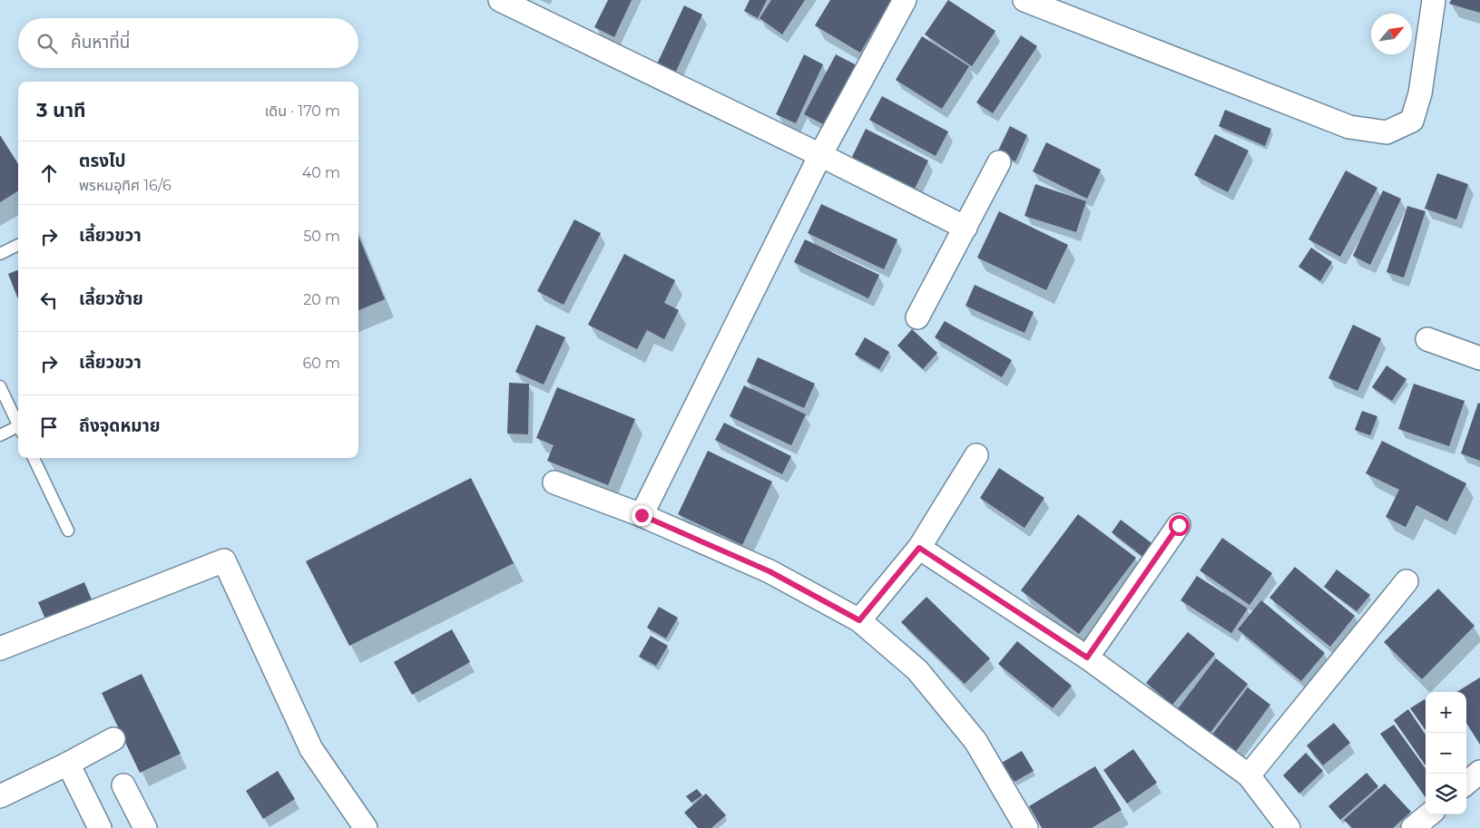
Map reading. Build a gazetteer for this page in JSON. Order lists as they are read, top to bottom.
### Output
{
  "north": "top right",
  "page": {
    "search": "ค้นหาที่นี่",
    "heading": ["3 นาที", "เดิน · 170 m"],
    "list": [
      ["ตรงไป", "พรหมอุทิศ 16/6", "40 m"],
      ["เลี้ยวขวา", "50 m"],
      ["เลี้ยวซ้าย", "20 m"],
      ["เลี้ยวขวา", "60 m"],
      "ถึงจุดหมาย"
    ],
    "map_buttons": ["+", "−"]
  }
}
